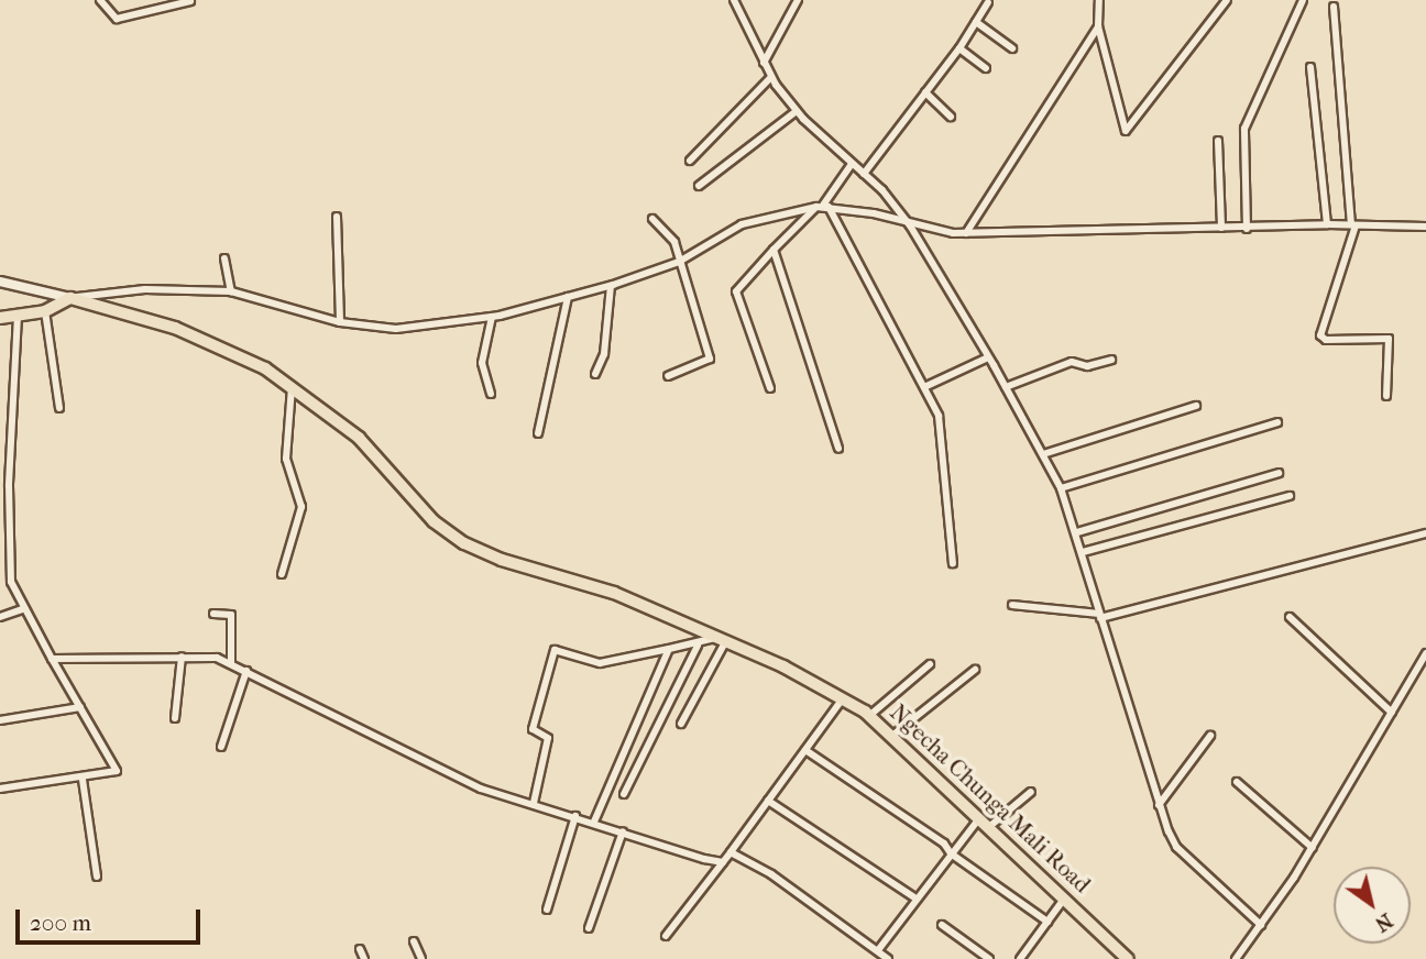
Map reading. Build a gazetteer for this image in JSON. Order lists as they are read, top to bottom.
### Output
{
  "streets": {
    "main road": ["Ngecha Chunga Mali Road"]
  },
  "scale_bar": "200 m",
  "north": "bottom right"
}
